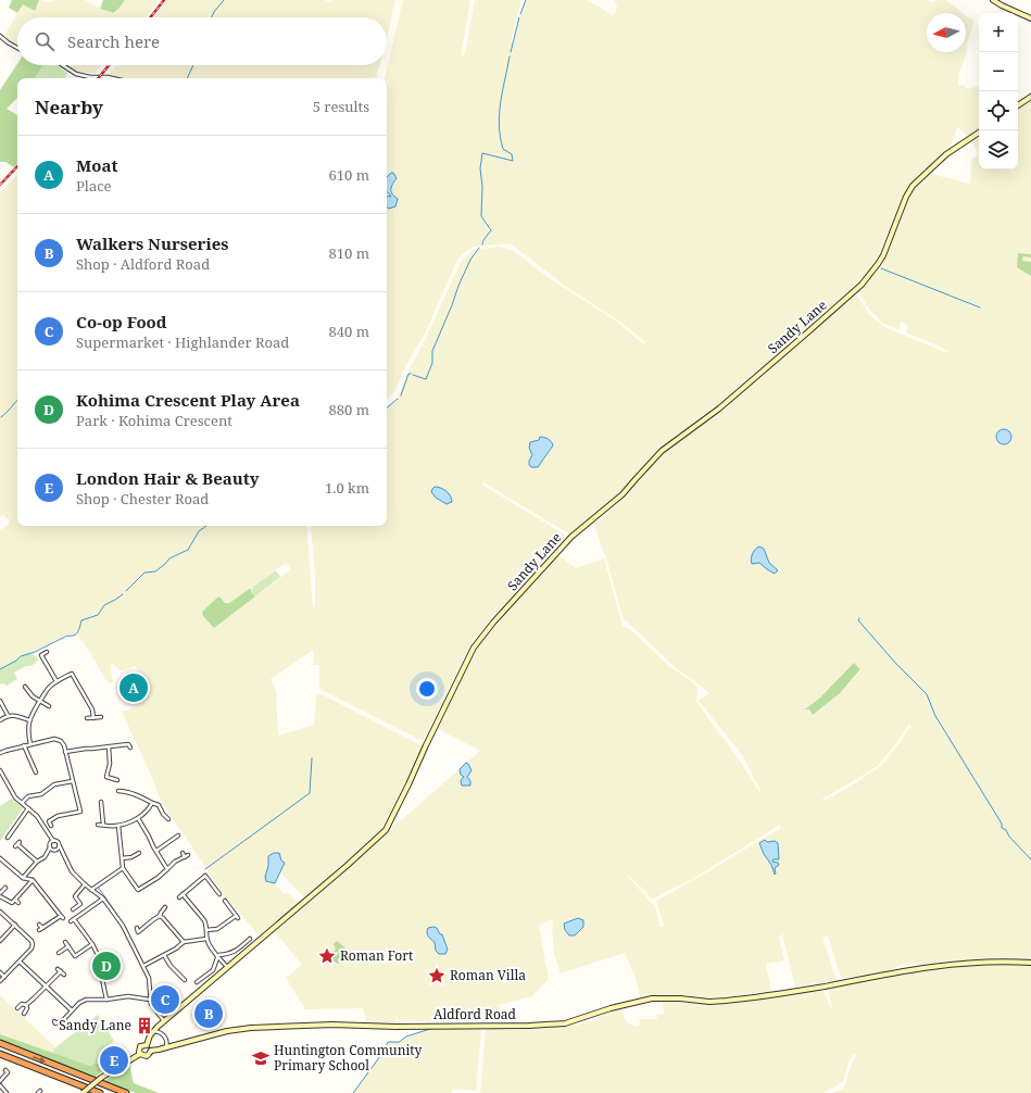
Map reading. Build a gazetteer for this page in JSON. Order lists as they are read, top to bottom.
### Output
{
  "streets": {
    "street": ["Sandy Lane", "Aldford Road"]
  },
  "crossings": [
    ["Sandy Lane", "Aldford Road"]
  ],
  "places": {
    "place": ["Roman Fort", "Roman Villa"],
    "building": ["Sandy Lane"],
    "school or university": ["Huntington Community Primary School"]
  },
  "north": "left",
  "page": {
    "map_buttons": ["+", "−"],
    "search": "Search here",
    "heading": ["Nearby", "5 results"],
    "list": [
      {
        "mark": "A",
        "name": "Moat",
        "note": "Place",
        "value": "610 m"
      },
      {
        "mark": "B",
        "name": "Walkers Nurseries",
        "note": "Shop · Aldford Road",
        "value": "810 m"
      },
      {
        "mark": "C",
        "name": "Co-op Food",
        "note": "Supermarket · Highlander Road",
        "value": "840 m"
      },
      {
        "mark": "D",
        "name": "Kohima Crescent Play Area",
        "note": "Park · Kohima Crescent",
        "value": "880 m"
      },
      {
        "mark": "E",
        "name": "London Hair & Beauty",
        "note": "Shop · Chester Road",
        "value": "1.0 km"
      }
    ],
    "pins": [
      "A",
      "D",
      "C",
      "B",
      "E"
    ]
  }
}
